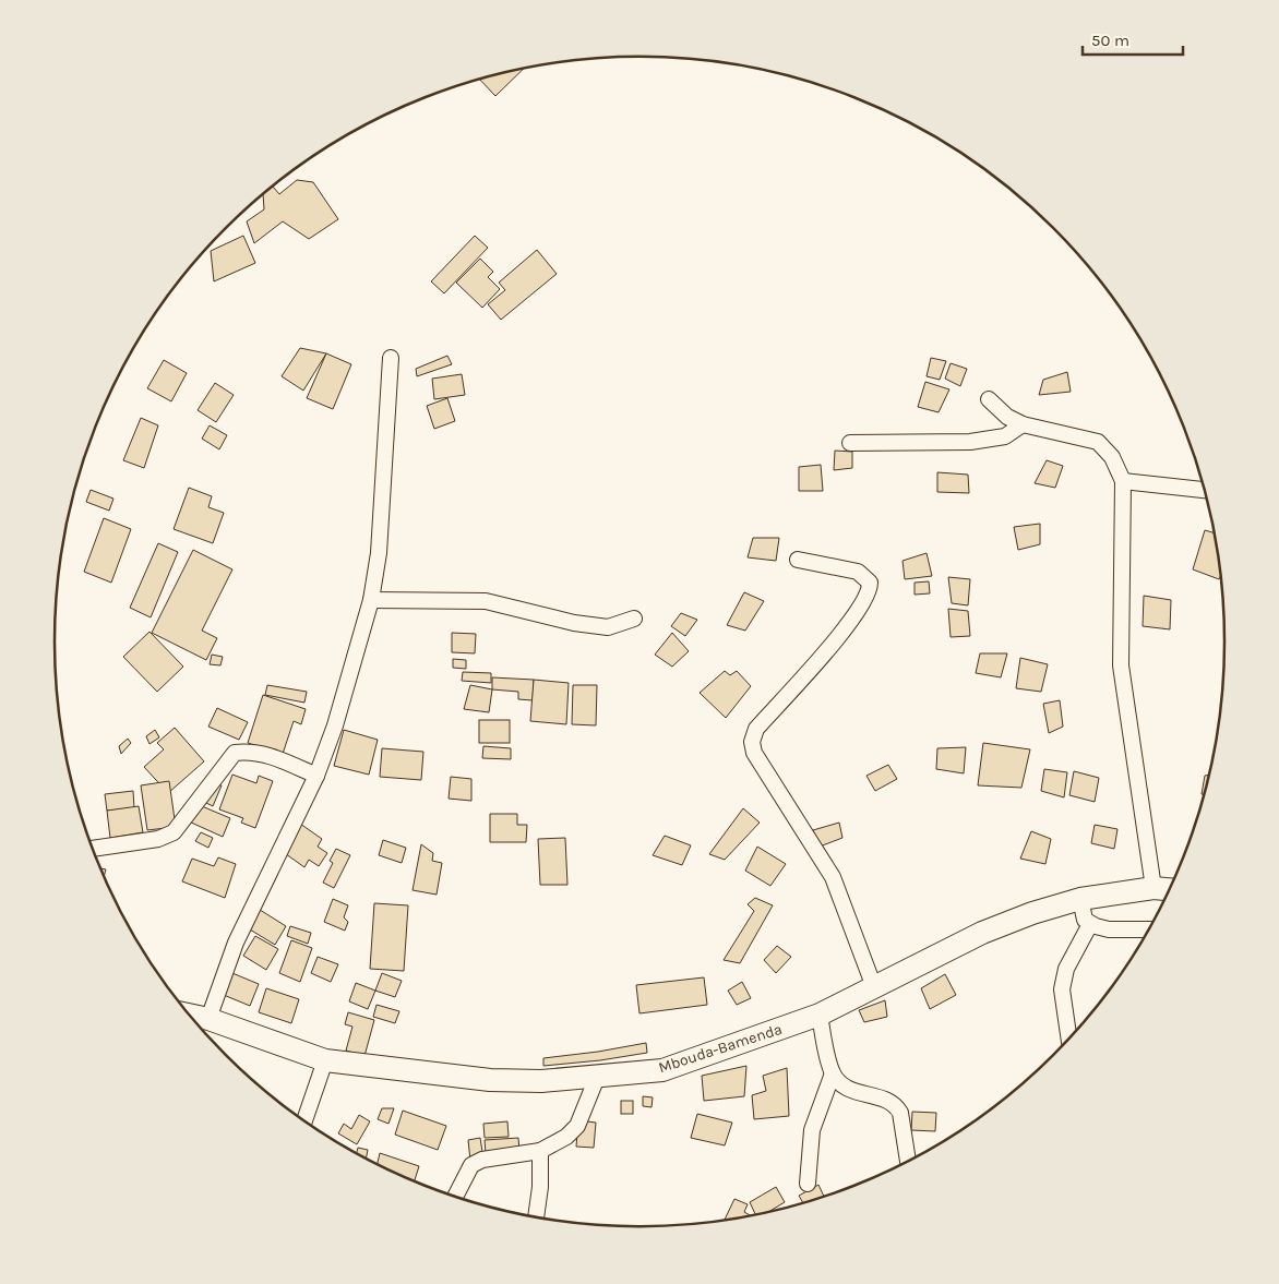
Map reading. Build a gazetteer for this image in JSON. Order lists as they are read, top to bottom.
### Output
{
  "streets": {
    "highway": ["Mbouda-Bamenda"]
  },
  "scale_bar": "50 m"
}
